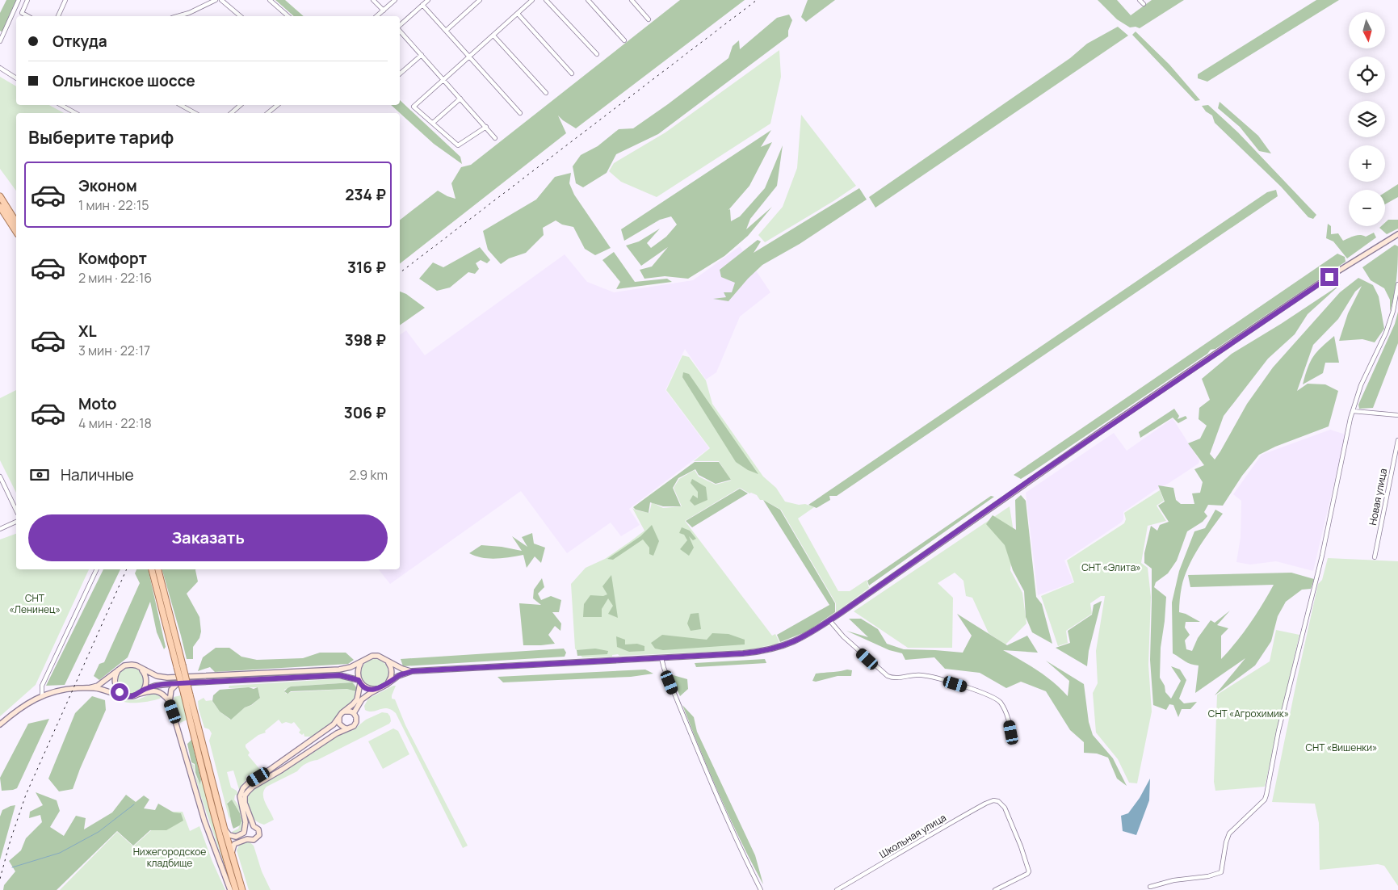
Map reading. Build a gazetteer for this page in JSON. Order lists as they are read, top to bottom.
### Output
{
  "streets": {
    "street": ["Новая улица", "Школьная улица"]
  },
  "parks": [
    "СНТ «Элита»",
    "СНТ «Ленинец»",
    "СНТ «Агрохимик»",
    "СНТ «Вишенки»",
    "Нижегородское кладбище"
  ],
  "north": "bottom",
  "page": {
    "map_buttons": ["+", "−"],
    "banner": ["Откуда", "Ольгинское шоссе"],
    "heading": "Выберите тариф",
    "list": [
      {
        "name": "Эконом",
        "note": "1 мин · 22:15",
        "value": "234 ₽"
      },
      {
        "name": "Комфорт",
        "note": "2 мин · 22:16",
        "value": "316 ₽"
      },
      {
        "name": "XL",
        "note": "3 мин · 22:17",
        "value": "398 ₽"
      },
      {
        "name": "Moto",
        "note": "4 мин · 22:18",
        "value": "306 ₽"
      }
    ],
    "pay": ["Наличные", "2.9 km"],
    "buttons": "Заказать"
  }
}
